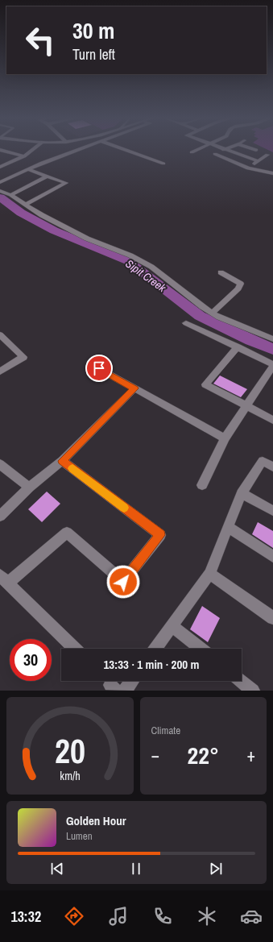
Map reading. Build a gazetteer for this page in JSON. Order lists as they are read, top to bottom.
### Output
{
  "water": ["Sipit Creek"],
  "page": {
    "turn": ["30 m", "Turn left"],
    "limit": "30",
    "trip": "13:33 · 1 min · 200 m",
    "tile": "Climate",
    "heat": ["−", "22°", "+"],
    "song": ["Golden Hour", "Lumen"],
    "tabs": "13:32",
    "gauge": ["20", "km/h"]
  }
}
